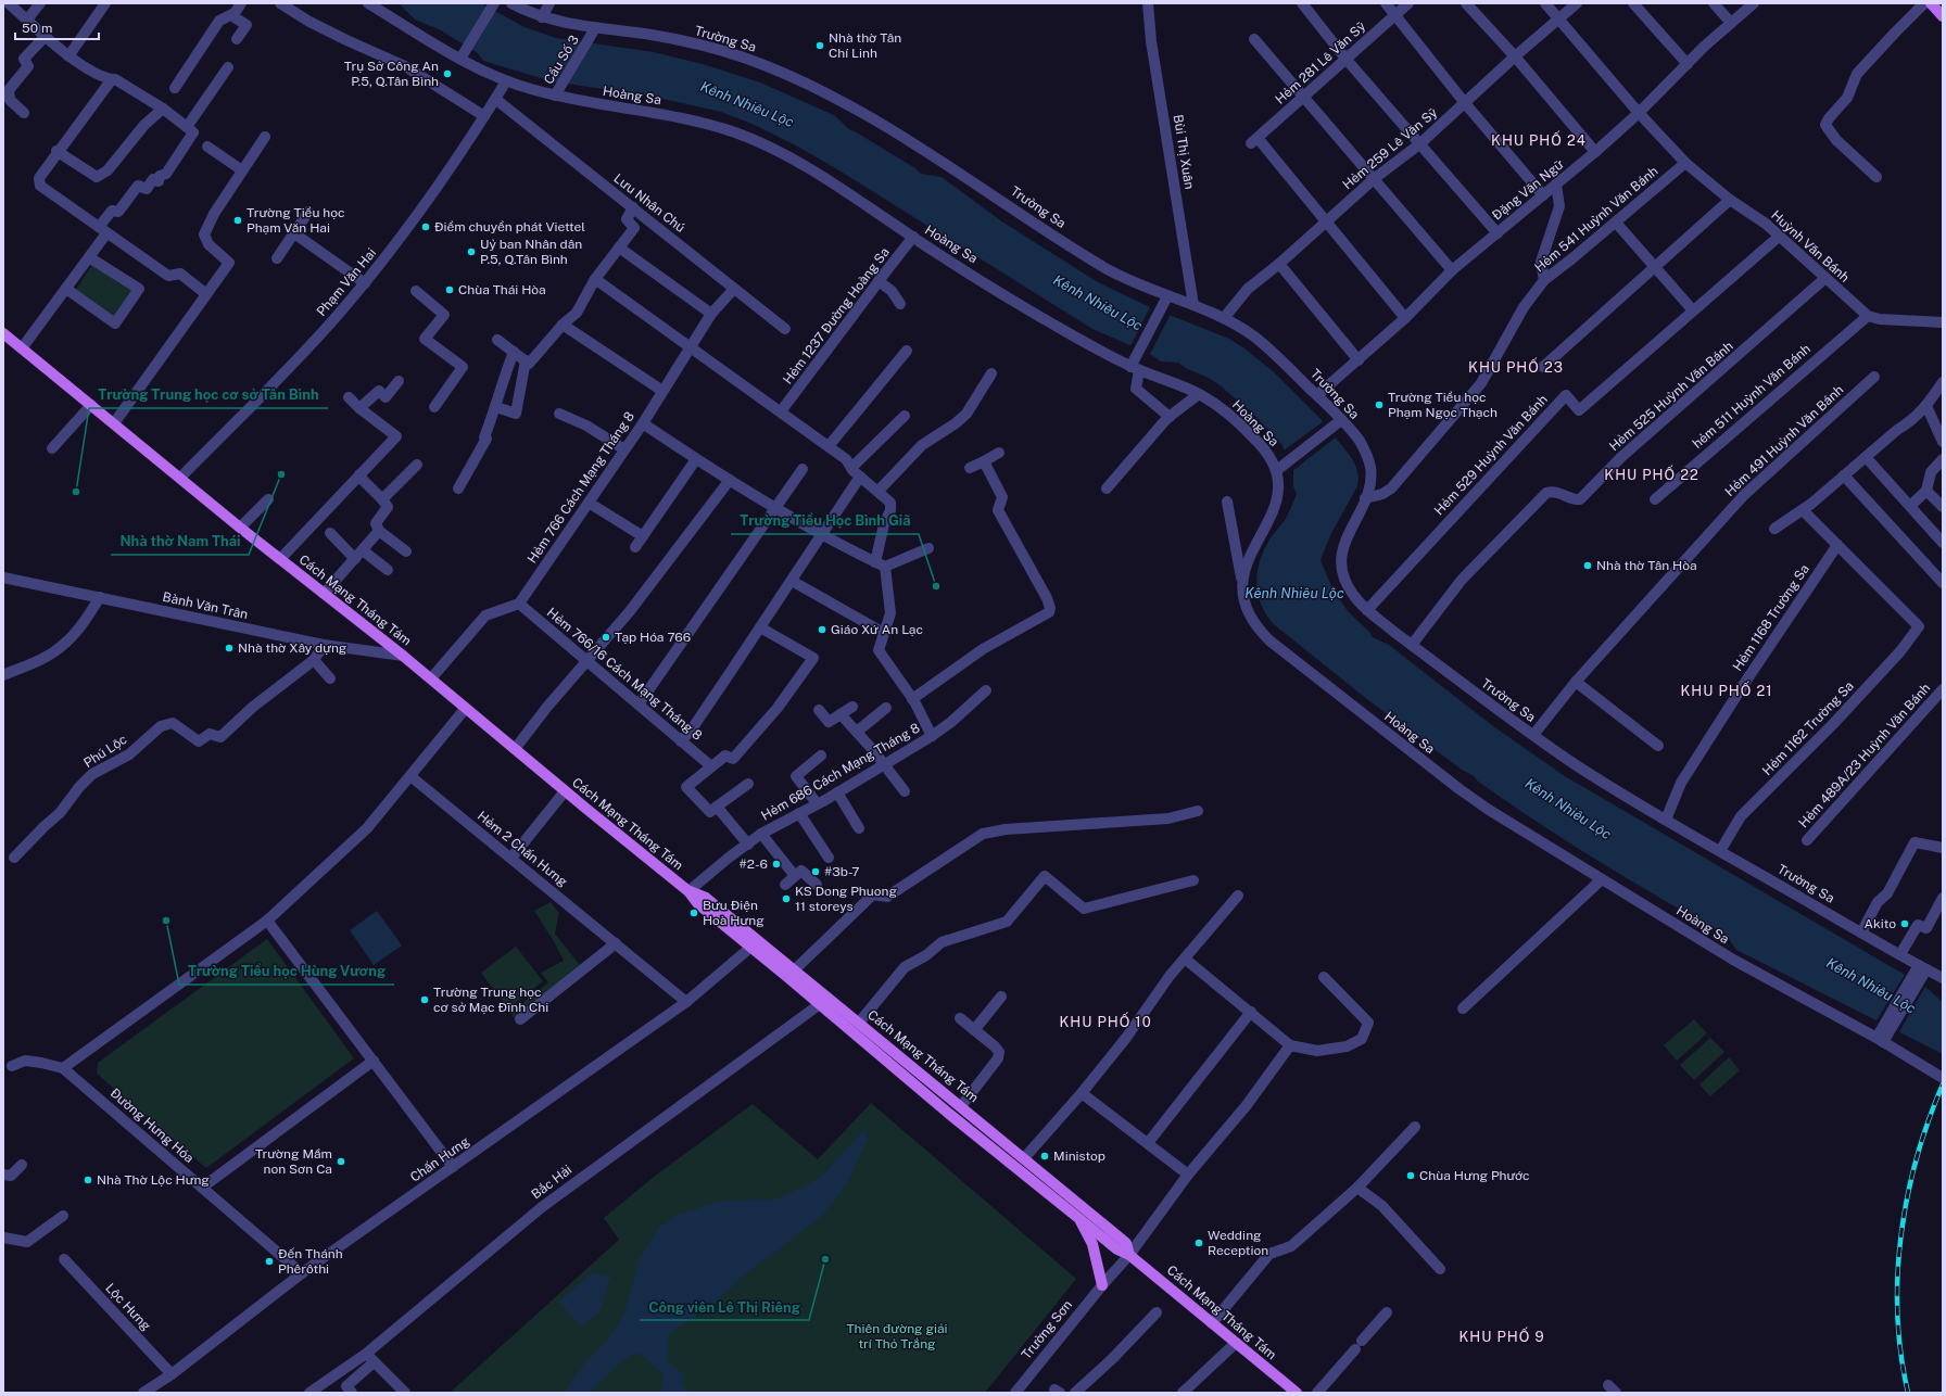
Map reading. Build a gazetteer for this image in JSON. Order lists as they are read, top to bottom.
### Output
{
  "streets": {
    "main road": ["Cách Mạng Tháng Tám"],
    "street": [
      "Trường Sa",
      "Cầu Số 3",
      "Hẻm 281 Lê Văn Sỹ",
      "Hoàng Sa",
      "Hẻm 259 Lê Văn Sỹ",
      "Bùi Thị Xuân",
      "Đặng Văn Ngữ",
      "Lưu Nhân Chú",
      "Hẻm 541 Huỳnh Văn Bánh",
      "Huỳnh Văn Bánh",
      "Phạm Văn Hai",
      "Hẻm 1237 Đường Hoàng Sa",
      "Hẻm 525 Huỳnh Văn Bánh",
      "hẻm 511 Huỳnh Văn Bánh",
      "Hẻm 491 Huỳnh Văn Bánh",
      "Hẻm 529 Huỳnh Văn Bánh",
      "Hẻm 766 Cách Mạng Tháng 8",
      "Bành Văn Trân",
      "Hẻm 1168 Trường Sa",
      "Hẻm 766/16 Cách Mạng Tháng 8",
      "Hẻm 1162 Trường Sa",
      "Phú Lộc",
      "Hẻm 489A/23 Huỳnh Văn Bánh",
      "Hẻm 686 Cách Mạng Tháng 8",
      "Hẻm 2 Chấn Hưng",
      "Đường Hưng Hóa",
      "Chấn Hưng",
      "Bắc Hải",
      "Lộc Hưng",
      "Trường Sơn"
    ]
  },
  "crossings": [
    ["Trường Sa", "Cầu Số 3"],
    ["Trường Sa", "Hẻm 259 Lê Văn Sỹ"],
    ["Trường Sa", "Bùi Thị Xuân"],
    ["Trường Sa", "Đặng Văn Ngữ"],
    ["Trường Sa", "Hẻm 541 Huỳnh Văn Bánh"],
    ["Trường Sa", "Hẻm 525 Huỳnh Văn Bánh"],
    ["Trường Sa", "Hẻm 491 Huỳnh Văn Bánh"],
    ["Trường Sa", "Hẻm 529 Huỳnh Văn Bánh"],
    ["Trường Sa", "Hẻm 1168 Trường Sa"],
    ["Trường Sa", "Hẻm 1162 Trường Sa"],
    ["Cầu Số 3", "Hoàng Sa"],
    ["Hẻm 281 Lê Văn Sỹ", "Hẻm 259 Lê Văn Sỹ"],
    ["Hoàng Sa", "Phạm Văn Hai"],
    ["Hoàng Sa", "Hẻm 1237 Đường Hoàng Sa"],
    ["Hẻm 259 Lê Văn Sỹ", "Huỳnh Văn Bánh"],
    ["Đặng Văn Ngữ", "Huỳnh Văn Bánh"],
    ["Lưu Nhân Chú", "Phạm Văn Hai"],
    ["Lưu Nhân Chú", "Hẻm 766 Cách Mạng Tháng 8"],
    ["Hẻm 541 Huỳnh Văn Bánh", "Huỳnh Văn Bánh"],
    ["Huỳnh Văn Bánh", "Hẻm 525 Huỳnh Văn Bánh"],
    ["Huỳnh Văn Bánh", "hẻm 511 Huỳnh Văn Bánh"],
    ["Huỳnh Văn Bánh", "Hẻm 529 Huỳnh Văn Bánh"],
    ["Phạm Văn Hai", "Cách Mạng Tháng Tám"],
    ["Hẻm 1237 Đường Hoàng Sa", "Hẻm 686 Cách Mạng Tháng 8"],
    ["Hẻm 766 Cách Mạng Tháng 8", "Hẻm 766/16 Cách Mạng Tháng 8"],
    ["Hẻm 766 Cách Mạng Tháng 8", "Hẻm 686 Cách Mạng Tháng 8"],
    ["Cách Mạng Tháng Tám", "Bành Văn Trân"],
    ["Cách Mạng Tháng Tám", "Hẻm 686 Cách Mạng Tháng 8"],
    ["Cách Mạng Tháng Tám", "Chấn Hưng"],
    ["Cách Mạng Tháng Tám", "Bắc Hải"],
    ["Cách Mạng Tháng Tám", "Trường Sơn"],
    ["Bành Văn Trân", "Phú Lộc"],
    ["Hẻm 1168 Trường Sa", "Hẻm 1162 Trường Sa"],
    ["Hẻm 2 Chấn Hưng", "Chấn Hưng"],
    ["Đường Hưng Hóa", "Chấn Hưng"],
    ["Chấn Hưng", "Lộc Hưng"]
  ],
  "districts": [
    "KHU PHỐ 24",
    "KHU PHỐ 23",
    "KHU PHỐ 22",
    "KHU PHỐ 21",
    "KHU PHỐ 10",
    "KHU PHỐ 9"
  ],
  "water": ["Kênh Nhiêu Lộc"],
  "parks": ["Thiên đường giải trí Thỏ Trắng"],
  "places": [
    "Nhà thờ Tân Chí Linh",
    "Trụ Sở Công An P.5, Q.Tân Bình",
    "Trường Tiểu học Phạm Văn Hai",
    "Điểm chuyển phát Viettel",
    "Uỷ ban Nhân dân P.5, Q.Tân Bình",
    "Chùa Thái Hòa",
    "Trường Tiểu học Phạm Ngọc Thạch",
    "Nhà thờ Nam Thái",
    "Trường Trung học cơ sở Tân Bình",
    "Nhà thờ Tân Hòa",
    "Trường Tiểu Học Bình Giã",
    "Giáo Xứ An Lạc",
    "Tạp Hóa 766",
    "Nhà thờ Xây dựng",
    "#2-6",
    "#3b-7",
    "KS Dong Phuong 11 storeys",
    "Bưu Điện Hoà Hưng",
    "Trường Tiểu học Hùng Vương",
    "Akito",
    "Trường Trung học cơ sở Mạc Đĩnh Chi",
    "Ministop",
    "Trường Mầm non Sơn Ca",
    "Chùa Hưng Phước",
    "Nhà Thờ Lộc Hưng",
    "Wedding Reception",
    "Công viên Lê Thị Riêng",
    "Đến Thánh Phêrôthi"
  ],
  "scale_bar": "50 m"
}
